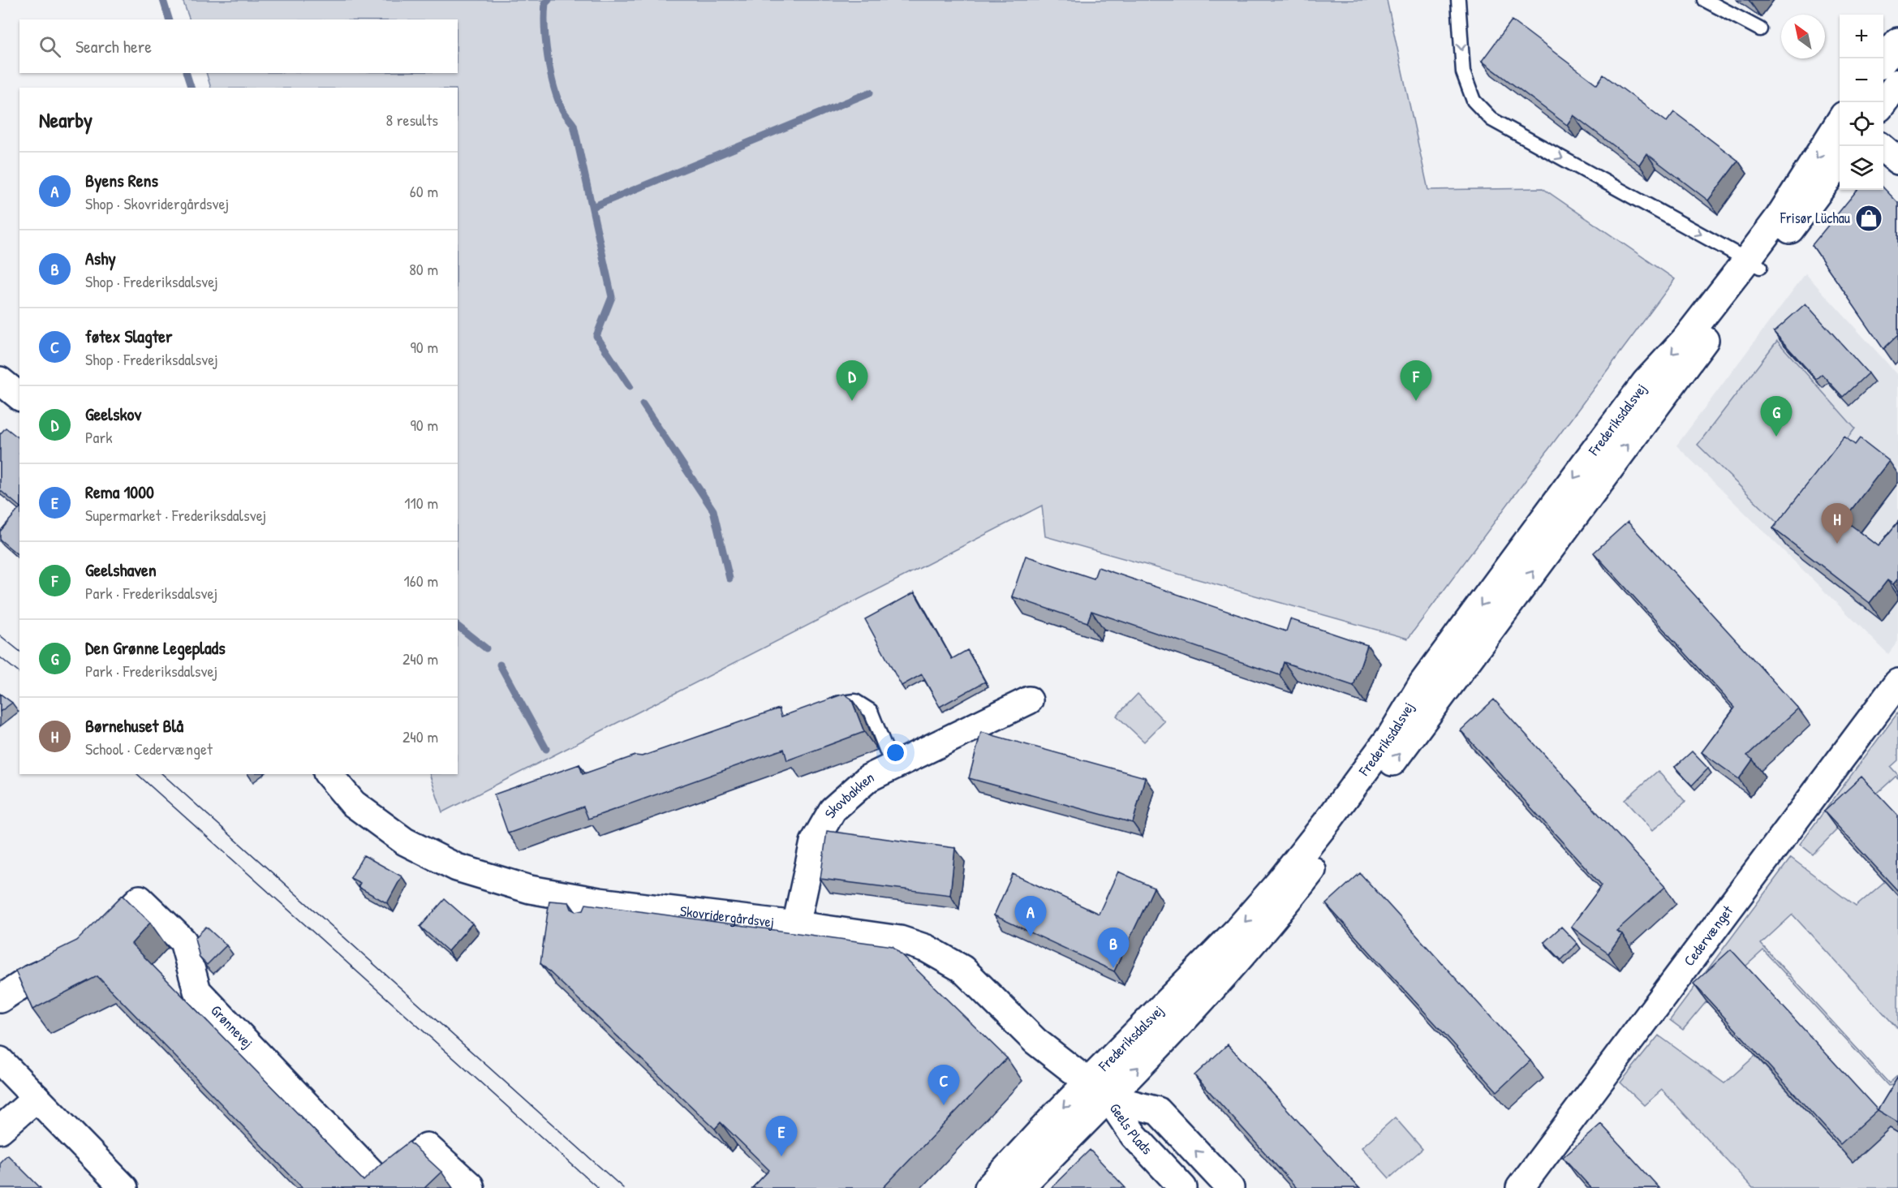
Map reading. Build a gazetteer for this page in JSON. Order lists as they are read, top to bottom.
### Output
{
  "streets": {
    "street": [
      "Frederiksdalsvej",
      "Skovbakken",
      "Skovridergårdsvej",
      "Cedervænget",
      "Grønnevej",
      "Geels Plads"
    ]
  },
  "crossings": [
    ["Frederiksdalsvej", "Skovridergårdsvej"],
    ["Frederiksdalsvej", "Geels Plads"],
    ["Skovbakken", "Skovridergårdsvej"],
    ["Skovridergårdsvej", "Geels Plads"]
  ],
  "places": {
    "shop": ["Frisør Lüchau"]
  },
  "north": "top left",
  "page": {
    "map_buttons": ["+", "−"],
    "search": "Search here",
    "heading": ["Nearby", "8 results"],
    "list": [
      {
        "mark": "A",
        "name": "Byens Rens",
        "note": "Shop · Skovridergårdsvej",
        "value": "60 m"
      },
      {
        "mark": "B",
        "name": "Ashy",
        "note": "Shop · Frederiksdalsvej",
        "value": "80 m"
      },
      {
        "mark": "C",
        "name": "føtex Slagter",
        "note": "Shop · Frederiksdalsvej",
        "value": "90 m"
      },
      {
        "mark": "D",
        "name": "Geelskov",
        "note": "Park",
        "value": "90 m"
      },
      {
        "mark": "E",
        "name": "Rema 1000",
        "note": "Supermarket · Frederiksdalsvej",
        "value": "110 m"
      },
      {
        "mark": "F",
        "name": "Geelshaven",
        "note": "Park · Frederiksdalsvej",
        "value": "160 m"
      },
      {
        "mark": "G",
        "name": "Den Grønne Legeplads",
        "note": "Park · Frederiksdalsvej",
        "value": "240 m"
      },
      {
        "mark": "H",
        "name": "Børnehuset Blå",
        "note": "School · Cedervænget",
        "value": "240 m"
      }
    ],
    "pins": [
      "D",
      "F",
      "G",
      "H",
      "A",
      "B",
      "C",
      "E"
    ]
  }
}
